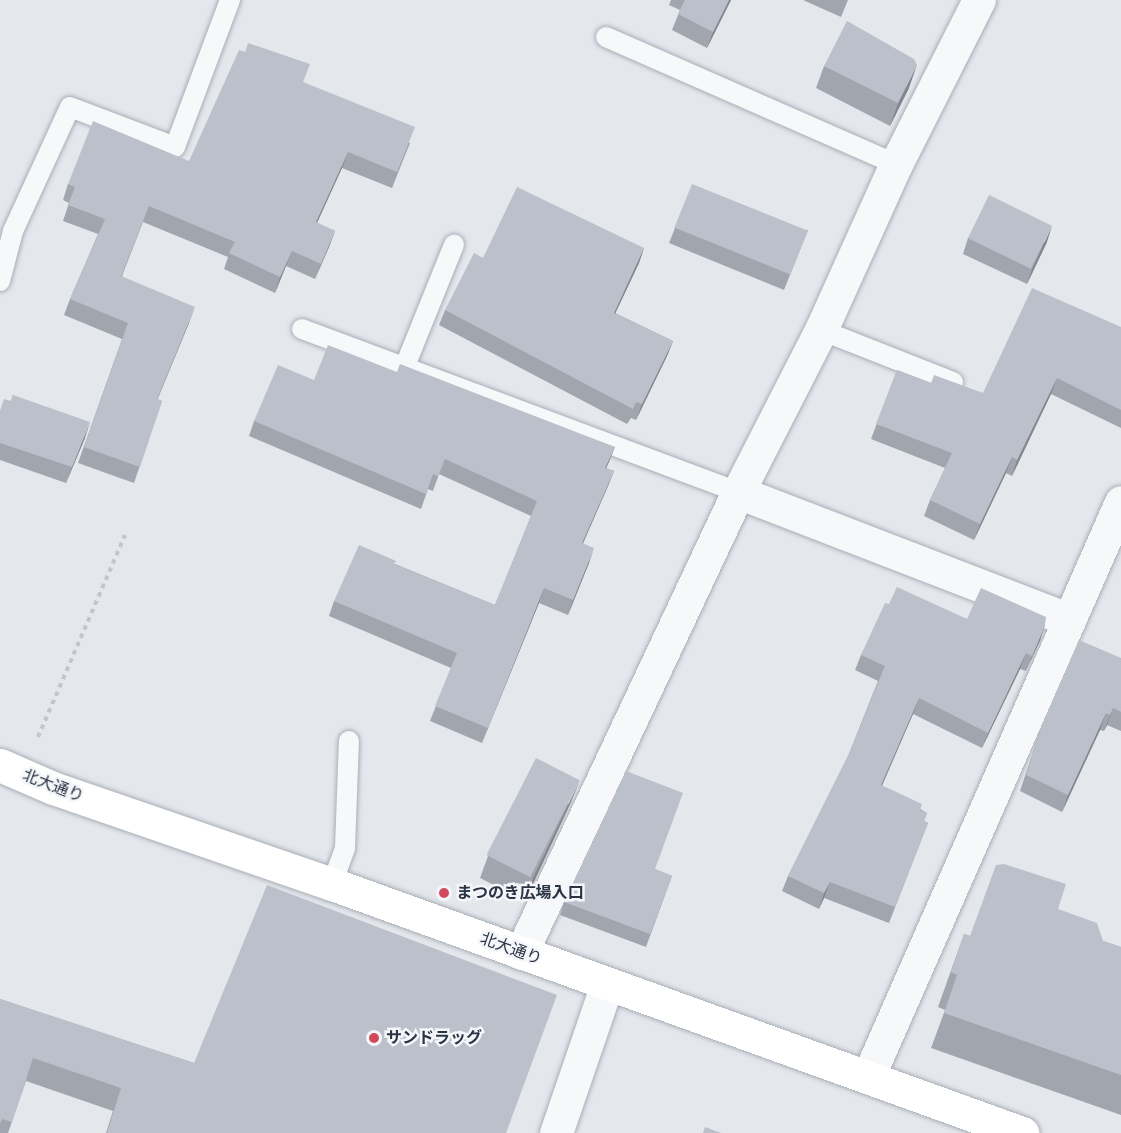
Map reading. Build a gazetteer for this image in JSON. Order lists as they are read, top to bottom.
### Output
{
  "streets": {
    "street": ["北大通り"]
  },
  "places": ["まつのき広場入口", "サンドラッグ"]
}
